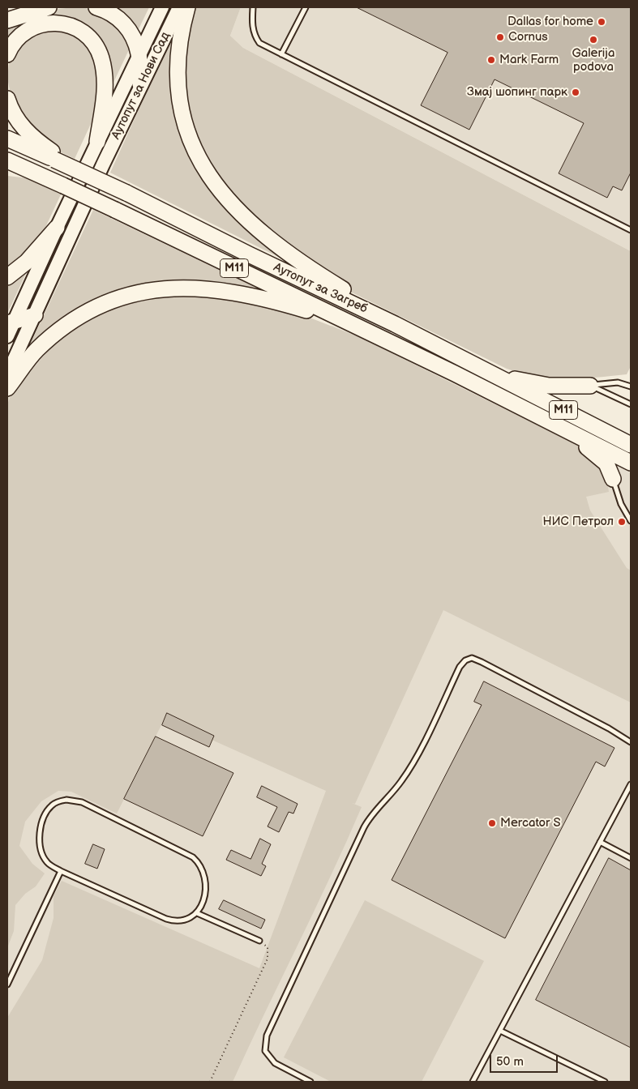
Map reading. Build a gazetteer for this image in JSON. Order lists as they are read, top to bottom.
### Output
{
  "streets": {
    "highway": ["M11", "Аутопут за Загреб"],
    "main road": ["Аутопут за Нови Сад"]
  },
  "places": [
    "Dallas for home",
    "Cornus",
    "Galerija podova",
    "Mark Farm",
    "Змај шопинг парк",
    "НИС Петрол",
    "Mercator S"
  ],
  "scale_bar": "50 m"
}
